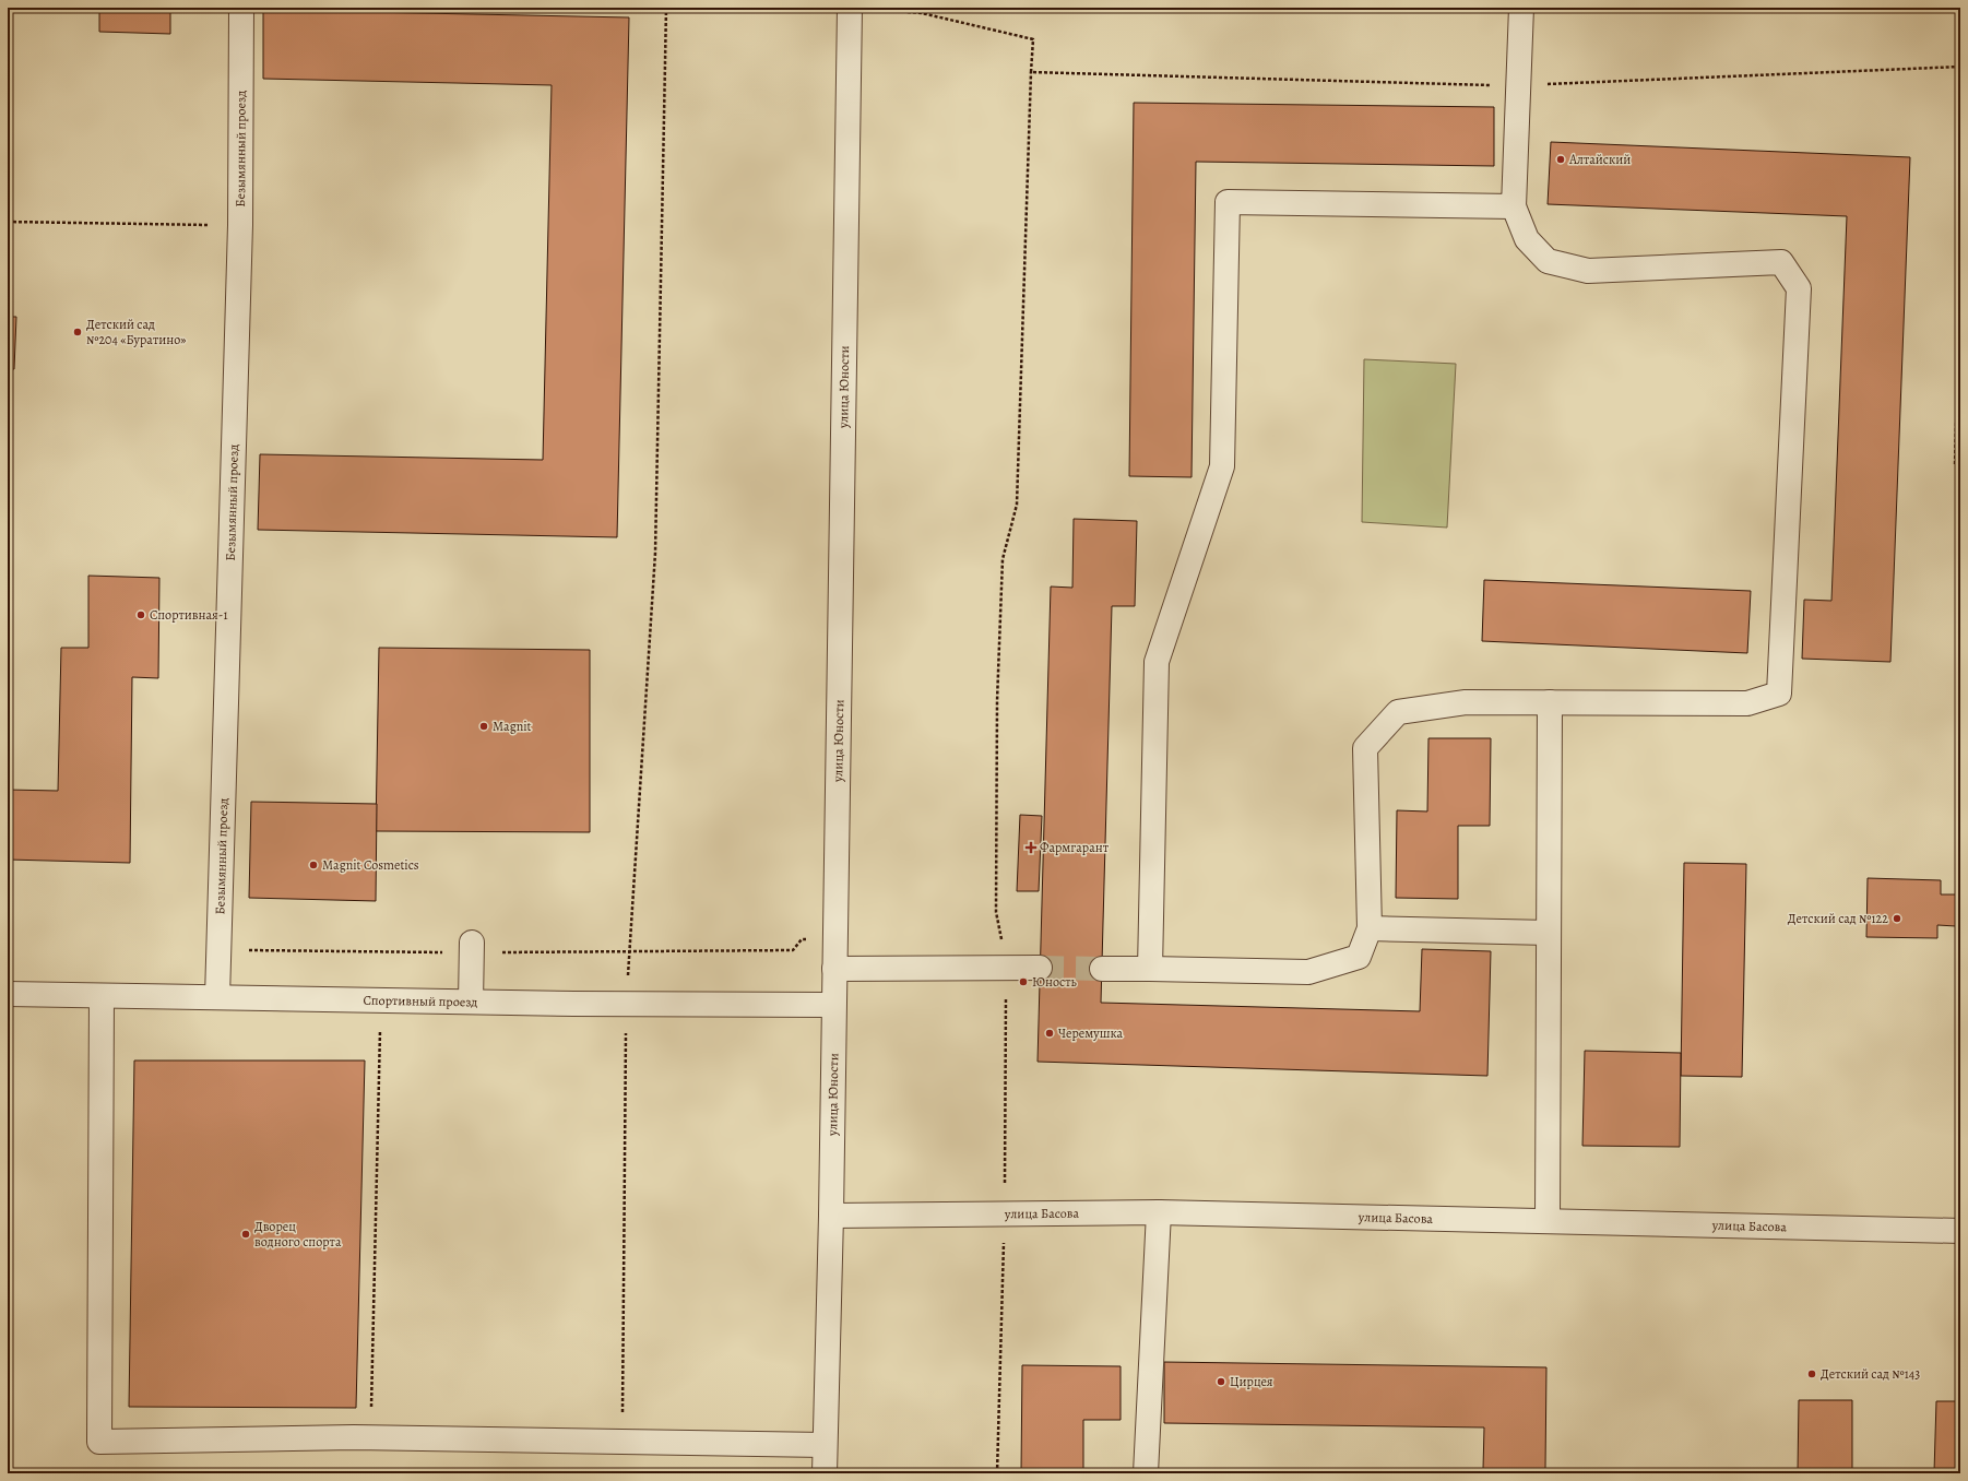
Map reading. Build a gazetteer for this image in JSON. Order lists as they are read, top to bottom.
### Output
{
  "streets": {
    "street": [
      "Безымянный проезд",
      "улица Юности",
      "Спортивный проезд",
      "улица Басова"
    ]
  },
  "crossings": [
    ["Безымянный проезд", "Спортивный проезд"],
    ["улица Юности", "Спортивный проезд"],
    ["улица Юности", "улица Басова"]
  ],
  "places": {
    "other": [
      "Алтайский",
      "Детский сад №204 «Буратино»",
      "Спортивная-1",
      "Magnit",
      "Magnit Cosmetics",
      "Детский сад №122",
      "Юность",
      "Черемушка",
      "Дворец водного спорта",
      "Детский сад №143",
      "Цирцея"
    ],
    "health": ["Фармгарант"]
  }
}
